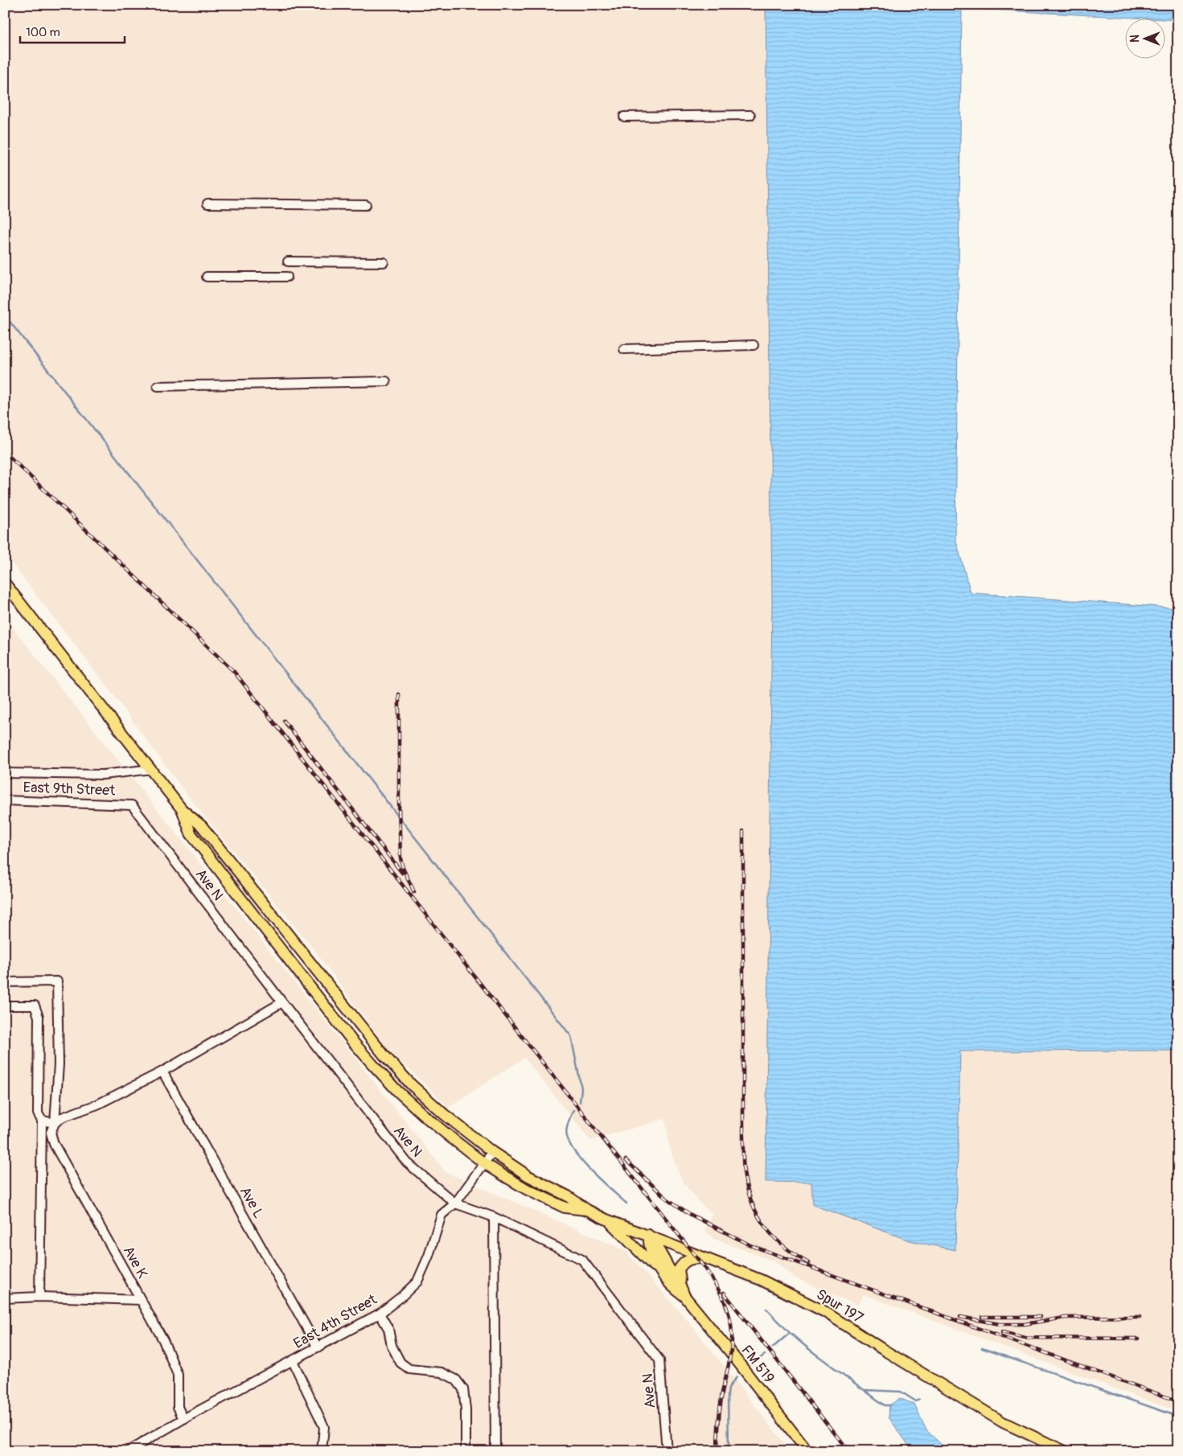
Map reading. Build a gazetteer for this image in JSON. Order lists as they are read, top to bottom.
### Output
{
  "streets": {
    "main road": ["Spur 197", "FM 519"],
    "street": [
      "East 9th Street",
      "Ave N",
      "Ave L",
      "Ave K",
      "East 4th Street"
    ]
  },
  "crossings": [
    ["East 9th Street", "Ave N"],
    ["Ave N", "East 4th Street"],
    ["Ave L", "East 4th Street"],
    ["Ave K", "East 4th Street"],
    ["Spur 197", "FM 519"]
  ],
  "scale_bar": "100 m",
  "north": "left"
}
